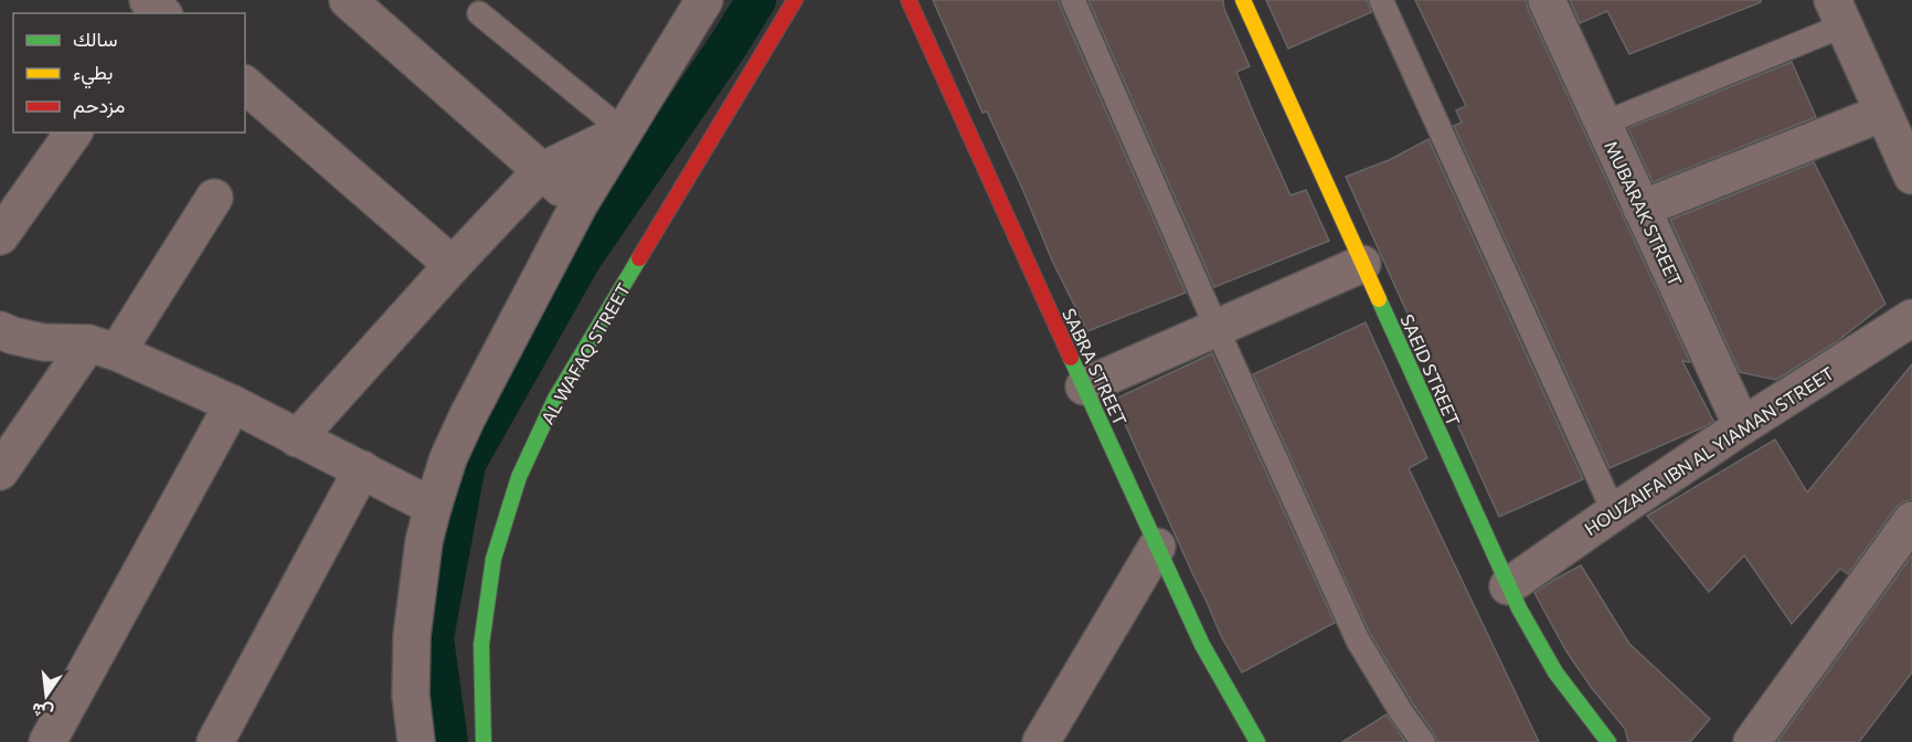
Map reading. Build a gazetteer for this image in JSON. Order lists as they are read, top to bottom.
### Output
{
  "streets": {
    "street": [
      "MUBARAK STREET",
      "AL WAFAQ STREET",
      "SABRA STREET",
      "SAEID STREET",
      "HOUZAIFA IBN AL YIAMAN STREET"
    ]
  },
  "crossings": [
    ["MUBARAK STREET", "HOUZAIFA IBN AL YIAMAN STREET"],
    ["SAEID STREET", "HOUZAIFA IBN AL YIAMAN STREET"]
  ],
  "legend": ["سالك", "بطيء", "مزدحم"],
  "north": "bottom"
}
